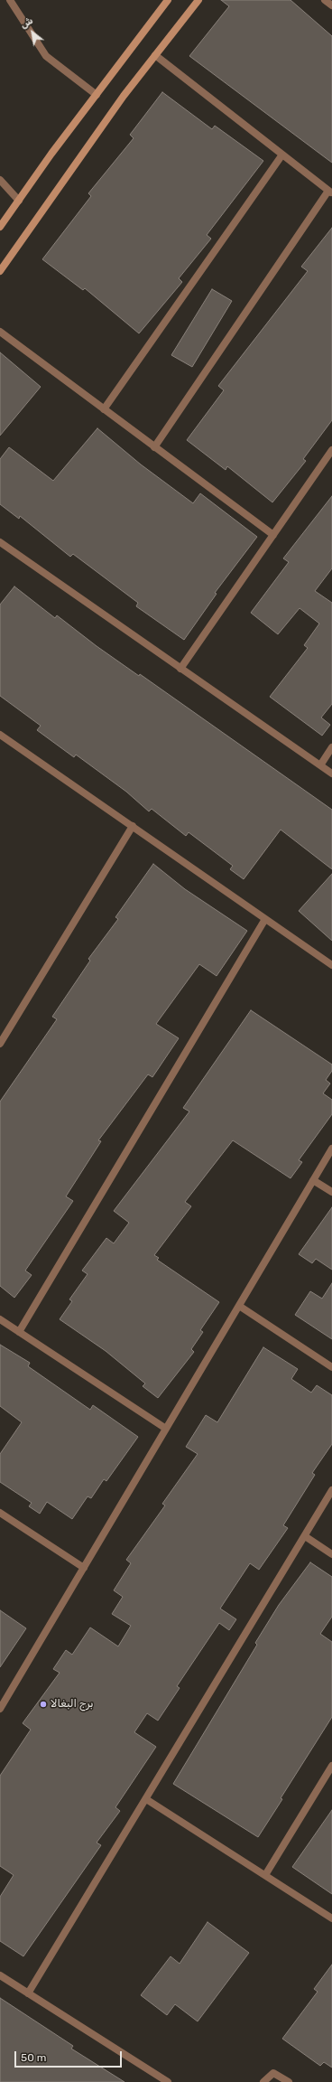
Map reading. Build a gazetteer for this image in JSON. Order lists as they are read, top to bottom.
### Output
{
  "places": ["برج البغالا"],
  "scale_bar": "50 m",
  "north": "top left"
}
